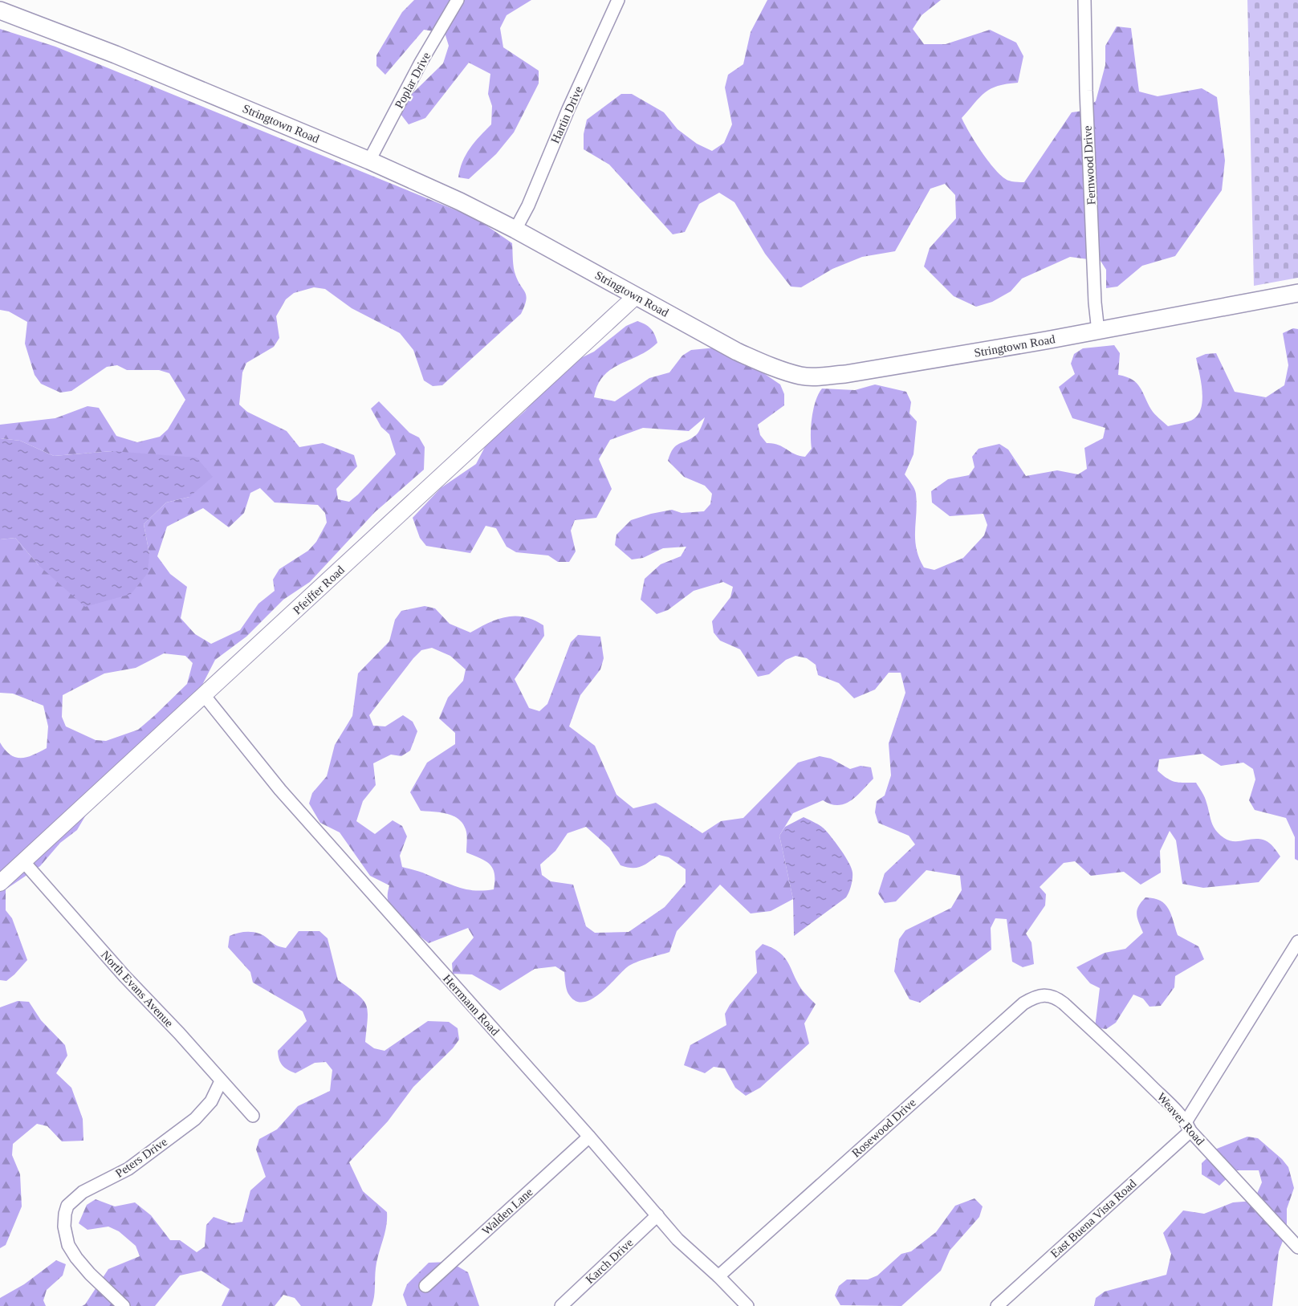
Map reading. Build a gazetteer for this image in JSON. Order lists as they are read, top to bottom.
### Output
{
  "streets": {
    "main road": ["Stringtown Road"],
    "street": [
      "Poplar Drive",
      "Hartin Drive",
      "Fernwood Drive",
      "Pfeiffer Road",
      "North Evans Avenue",
      "Herrmann Road",
      "Weaver Road",
      "Rosewood Drive",
      "Peters Drive",
      "Walden Lane",
      "East Buena Vista Road",
      "Karch Drive"
    ]
  },
  "crossings": [
    ["Poplar Drive", "Stringtown Road"],
    ["Hartin Drive", "Stringtown Road"],
    ["Stringtown Road", "Fernwood Drive"],
    ["Stringtown Road", "Pfeiffer Road"],
    ["Pfeiffer Road", "North Evans Avenue"],
    ["Pfeiffer Road", "Herrmann Road"],
    ["North Evans Avenue", "Peters Drive"],
    ["Herrmann Road", "Rosewood Drive"],
    ["Herrmann Road", "Walden Lane"],
    ["Herrmann Road", "Karch Drive"],
    ["Weaver Road", "Rosewood Drive"],
    ["Weaver Road", "East Buena Vista Road"]
  ]
}
